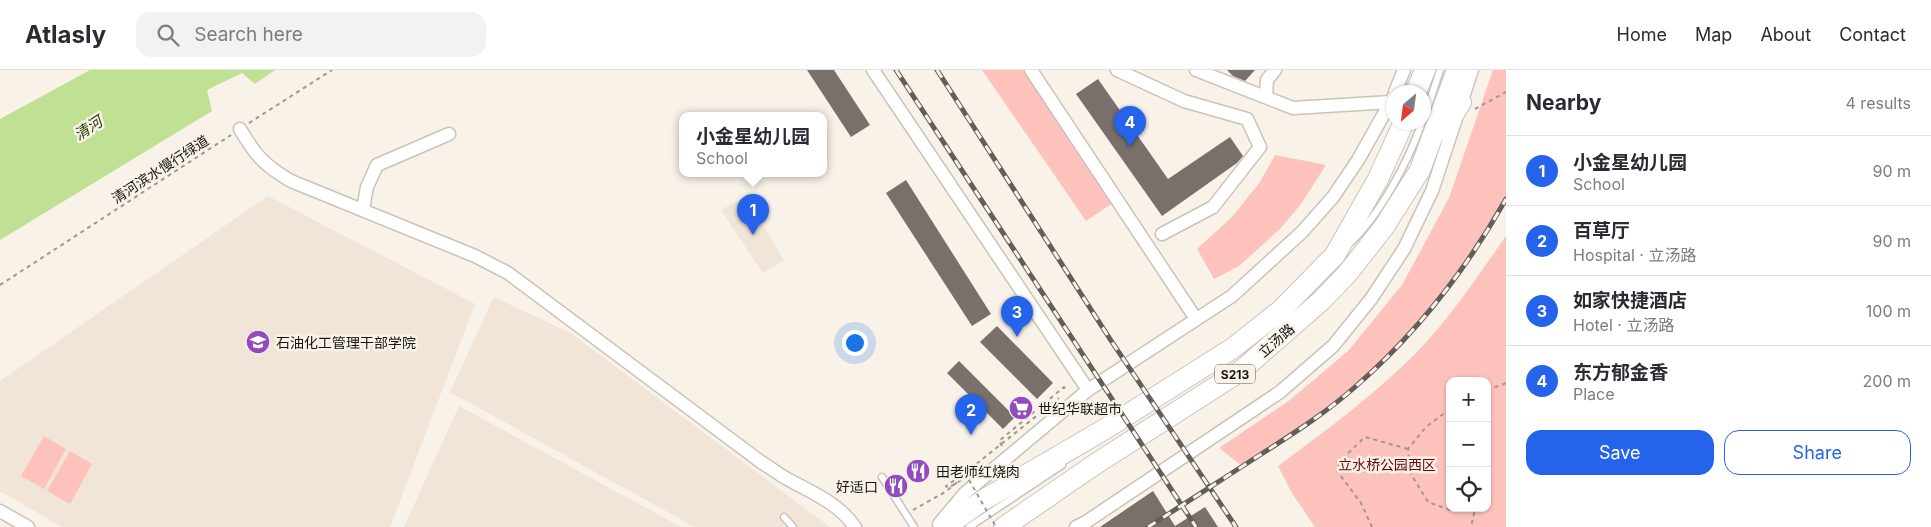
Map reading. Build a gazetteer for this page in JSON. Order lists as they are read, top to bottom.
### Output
{
  "streets": {
    "main road": ["立汤路", "S213"],
    "path": ["清河滨水慢行绿道"]
  },
  "water": ["清河"],
  "parks": ["立水桥公园西区"],
  "places": {
    "school or university": ["石油化工管理干部学院"],
    "supermarket": ["世纪华联超市"],
    "restaurant": ["田老师红烧肉", "好适口"]
  },
  "north": "bottom left",
  "page": {
    "header": "Atlasly",
    "search": "Search here",
    "nav": [
      "Home",
      "Map",
      "About",
      "Contact"
    ],
    "heading": ["Nearby", "4 results"],
    "pins": [
      "4",
      "1",
      "3",
      "2"
    ],
    "popup": ["小金星幼儿园", "School"],
    "list": [
      {
        "mark": "1",
        "name": "小金星幼儿园",
        "note": "School",
        "value": "90 m"
      },
      {
        "mark": "2",
        "name": "百草厅",
        "note": "Hospital · 立汤路",
        "value": "90 m"
      },
      {
        "mark": "3",
        "name": "如家快捷酒店",
        "note": "Hotel · 立汤路",
        "value": "100 m"
      },
      {
        "mark": "4",
        "name": "东方郁金香",
        "note": "Place",
        "value": "200 m"
      }
    ],
    "map_buttons": ["+", "−"],
    "buttons": ["Save", "Share"]
  }
}
